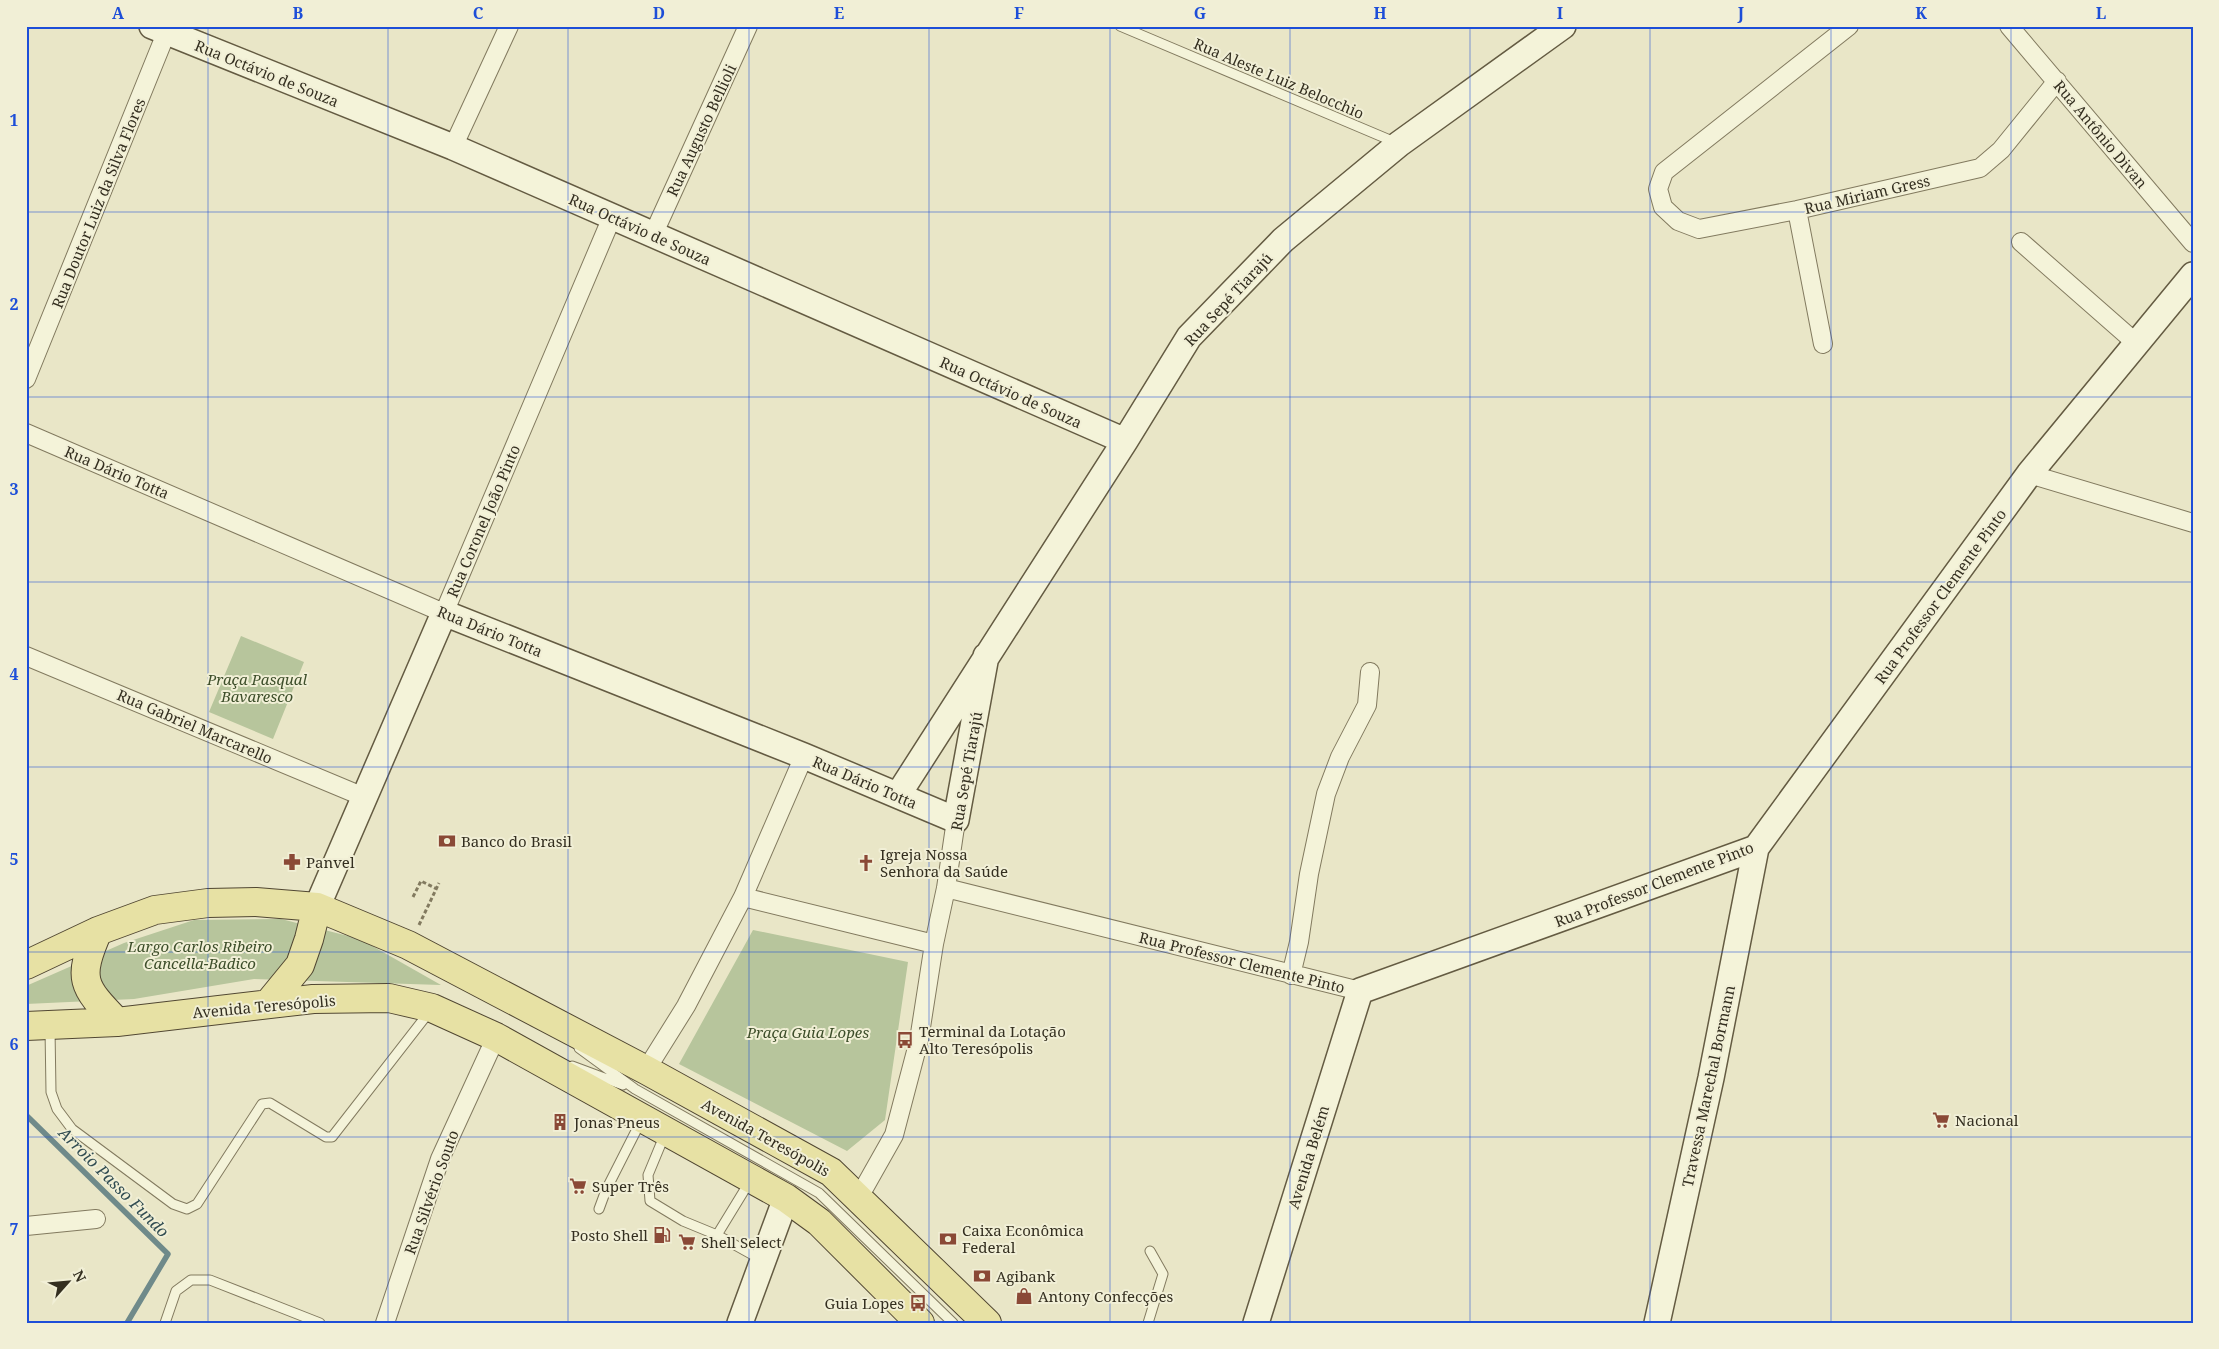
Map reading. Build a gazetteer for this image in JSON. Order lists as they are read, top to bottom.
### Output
{
  "streets": {
    "main road": ["Avenida Teresópolis"],
    "street": [
      "Rua Octávio de Souza",
      "Rua Augusto Bellioli",
      "Rua Antônio Divan",
      "Rua Miriam Gress",
      "Rua Doutor Luiz da Silva Flores",
      "Rua Sepé Tiarajú",
      "Rua Dário Totta",
      "Rua Coronel João Pinto",
      "Rua Professor Clemente Pinto",
      "Rua Gabriel Marcarello",
      "Travessa Marechal Bormann",
      "Avenida Belém",
      "Rua Silvério Souto"
    ],
    "lane": ["Rua Aleste Luiz Belocchio"]
  },
  "crossings": [
    ["Rua Octávio de Souza", "Rua Augusto Bellioli"],
    ["Rua Octávio de Souza", "Rua Doutor Luiz da Silva Flores"],
    ["Rua Octávio de Souza", "Rua Sepé Tiarajú"],
    ["Rua Octávio de Souza", "Rua Coronel João Pinto"],
    ["Rua Aleste Luiz Belocchio", "Rua Sepé Tiarajú"],
    ["Rua Antônio Divan", "Rua Miriam Gress"],
    ["Rua Sepé Tiarajú", "Rua Dário Totta"],
    ["Rua Sepé Tiarajú", "Rua Professor Clemente Pinto"],
    ["Rua Dário Totta", "Rua Coronel João Pinto"],
    ["Rua Coronel João Pinto", "Rua Gabriel Marcarello"],
    ["Rua Coronel João Pinto", "Avenida Teresópolis"],
    ["Rua Professor Clemente Pinto", "Travessa Marechal Bormann"],
    ["Rua Professor Clemente Pinto", "Avenida Belém"],
    ["Avenida Teresópolis", "Rua Silvério Souto"]
  ],
  "water": ["Arroio Passo Fundo"],
  "parks": ["Praça Pasqual Bavaresco", "Largo Carlos Ribeiro Cancella-Badico", "Praça Guia Lopes"],
  "places": {
    "bank": ["Banco do Brasil", "Caixa Econômica Federal", "Agibank"],
    "pharmacy": ["Panvel"],
    "church": ["Igreja Nossa Senhora da Saúde"],
    "bus stop": ["Terminal da Lotação Alto Teresópolis", "Guia Lopes"],
    "supermarket": ["Nacional", "Super Três", "Shell Select"],
    "building": ["Jonas Pneus"],
    "fuel station": ["Posto Shell"],
    "shop": ["Antony Confecções"]
  },
  "north": "top right",
  "grid": {
    "columns": [
      "A",
      "B",
      "C",
      "D",
      "E",
      "F",
      "G",
      "H",
      "I",
      "J",
      "K",
      "L"
    ],
    "rows": [
      "1",
      "2",
      "3",
      "4",
      "5",
      "6",
      "7"
    ]
  }
}
